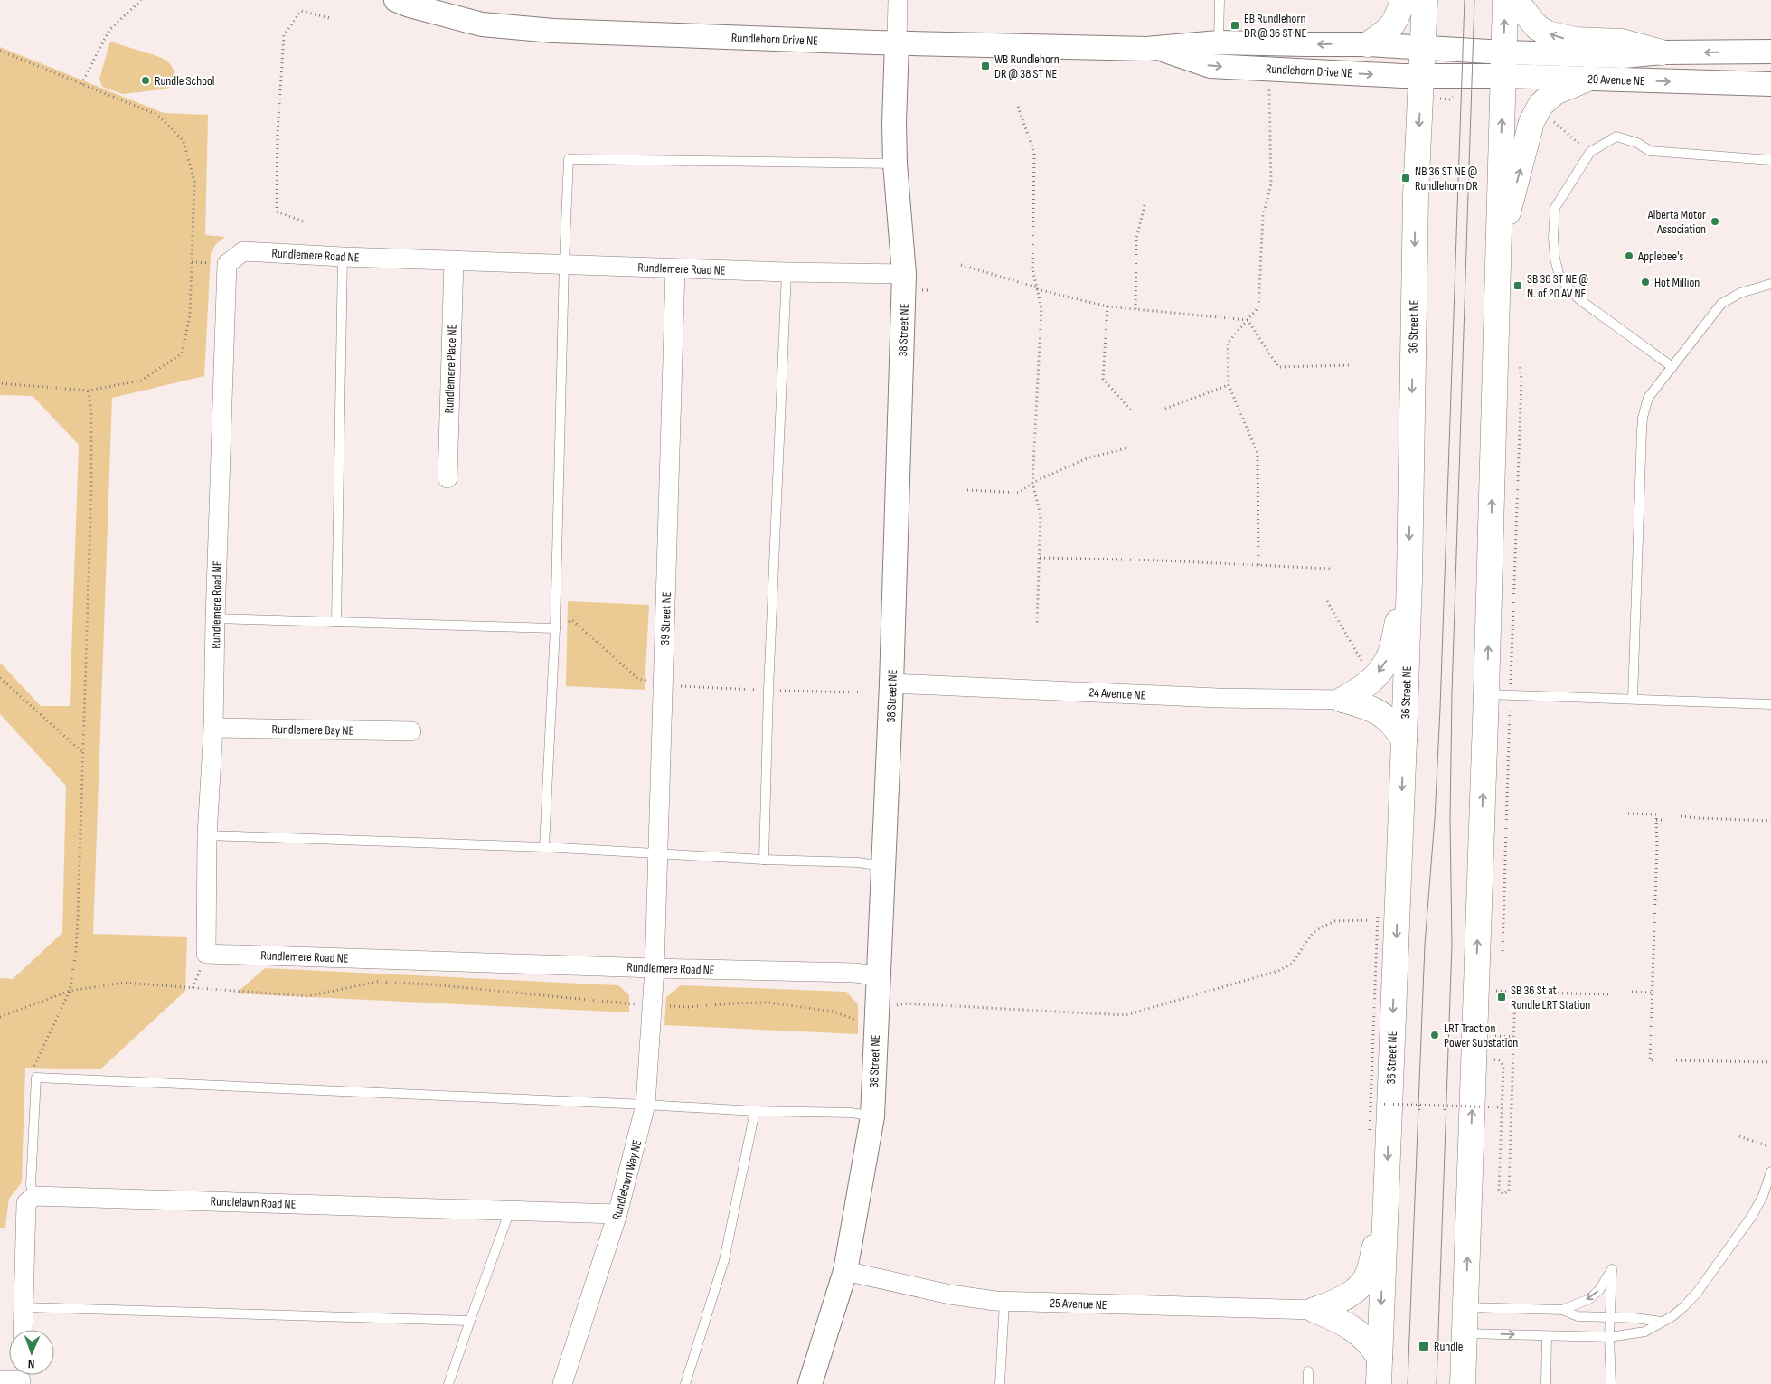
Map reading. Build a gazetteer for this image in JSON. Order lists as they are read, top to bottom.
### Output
{
  "streets": {
    "main road": ["36 Street NE"],
    "street": [
      "Rundlehorn Drive NE",
      "20 Avenue NE",
      "Rundlemere Road NE",
      "38 Street NE",
      "Rundlemere Place NE",
      "39 Street NE",
      "24 Avenue NE",
      "Rundlemere Bay NE",
      "Rundlelawn Way NE",
      "Rundlelawn Road NE",
      "25 Avenue NE"
    ]
  },
  "crossings": [
    ["Rundlehorn Drive NE", "20 Avenue NE"],
    ["Rundlehorn Drive NE", "36 Street NE"],
    ["Rundlehorn Drive NE", "38 Street NE"],
    ["Rundlemere Road NE", "38 Street NE"],
    ["Rundlemere Road NE", "Rundlemere Place NE"],
    ["Rundlemere Road NE", "39 Street NE"],
    ["Rundlemere Road NE", "Rundlemere Bay NE"],
    ["Rundlemere Road NE", "Rundlelawn Way NE"],
    ["38 Street NE", "24 Avenue NE"],
    ["38 Street NE", "25 Avenue NE"],
    ["39 Street NE", "Rundlelawn Way NE"],
    ["Rundlelawn Way NE", "Rundlelawn Road NE"]
  ],
  "places": {
    "transit": [
      "EB Rundlehorn DR @ 36 ST NE",
      "WB Rundlehorn DR @ 38 ST NE",
      "NB 36 ST NE @ Rundlehorn DR",
      "SB 36 ST NE @ N. of 20 AV NE",
      "SB 36 St at Rundle LRT Station",
      "Rundle"
    ],
    "other": [
      "Rundle School",
      "Alberta Motor Association",
      "Applebee's",
      "Hot Million",
      "LRT Traction Power Substation"
    ]
  },
  "north": "bottom"
}
